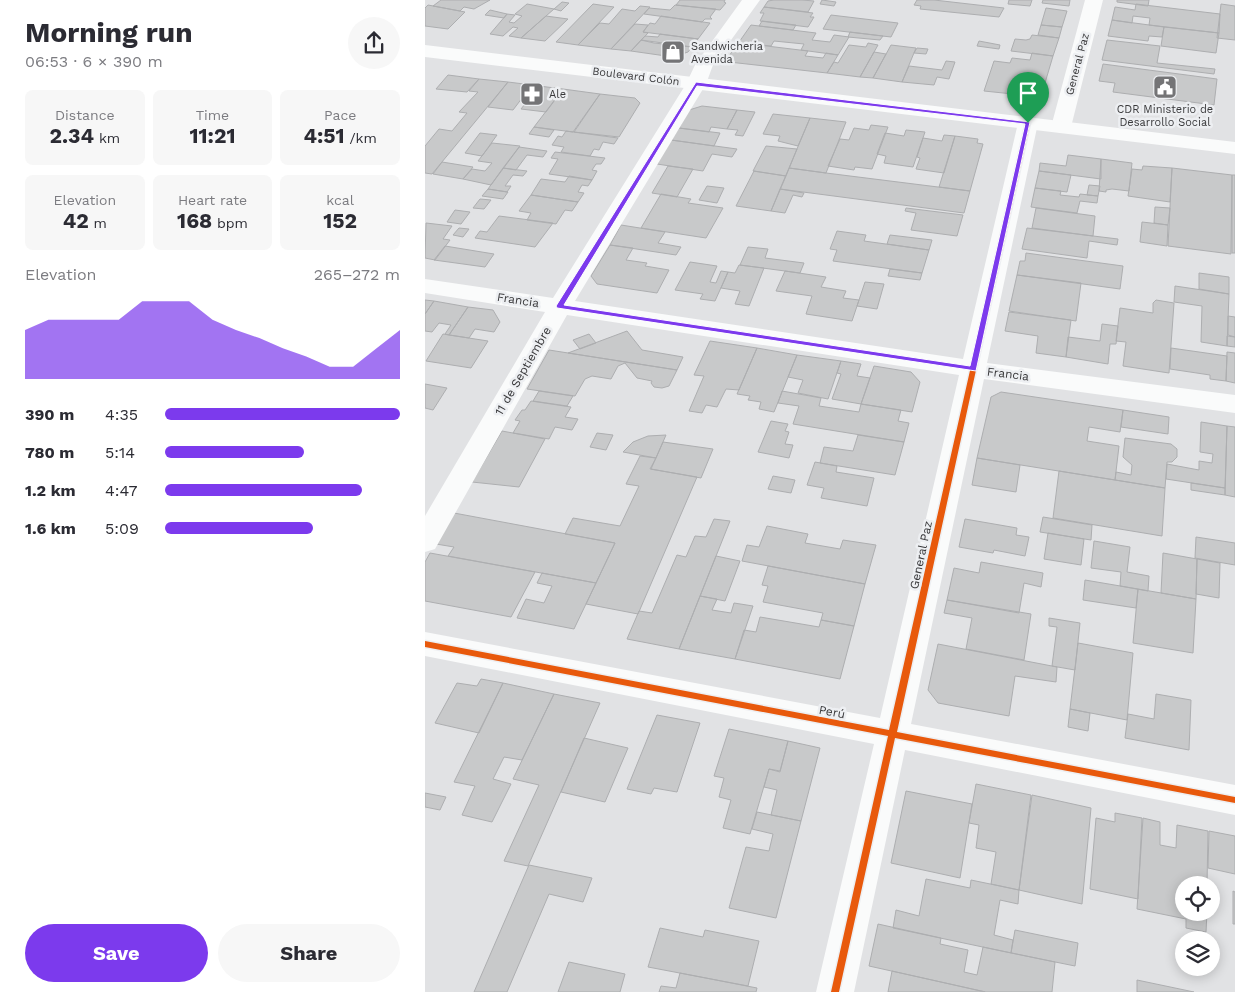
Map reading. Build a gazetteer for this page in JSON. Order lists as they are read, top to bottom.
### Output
{
  "streets": {
    "street": [
      "General Paz",
      "Boulevard Colón",
      "Francia",
      "11 de Septiembre",
      "Perú"
    ]
  },
  "crossings": [
    ["General Paz", "Boulevard Colón"],
    ["General Paz", "Francia"],
    ["General Paz", "Perú"],
    ["Boulevard Colón", "11 de Septiembre"],
    ["Francia", "11 de Septiembre"]
  ],
  "places": {
    "shop": ["Sandwicheria Avenida"],
    "public building": ["CDR Ministerio de Desarrollo Social"],
    "pharmacy": ["Ale"]
  },
  "page": {
    "heading": ["Morning run", "06:53 · 6 × 390 m"],
    "stats": [
      ["Distance", "2.34 km"],
      ["Time", "11:21"],
      ["Pace", "4:51 /km"],
      ["Elevation", "42 m"],
      ["Heart rate", "168 bpm"],
      ["kcal", "152"]
    ],
    "chart": ["Elevation", "265–272 m"],
    "list": [
      {
        "name": "390 m",
        "note": "4:35"
      },
      {
        "name": "780 m",
        "note": "5:14"
      },
      {
        "name": "1.2 km",
        "note": "4:47"
      },
      {
        "name": "1.6 km",
        "note": "5:09"
      }
    ],
    "buttons": ["Save", "Share"]
  }
}
